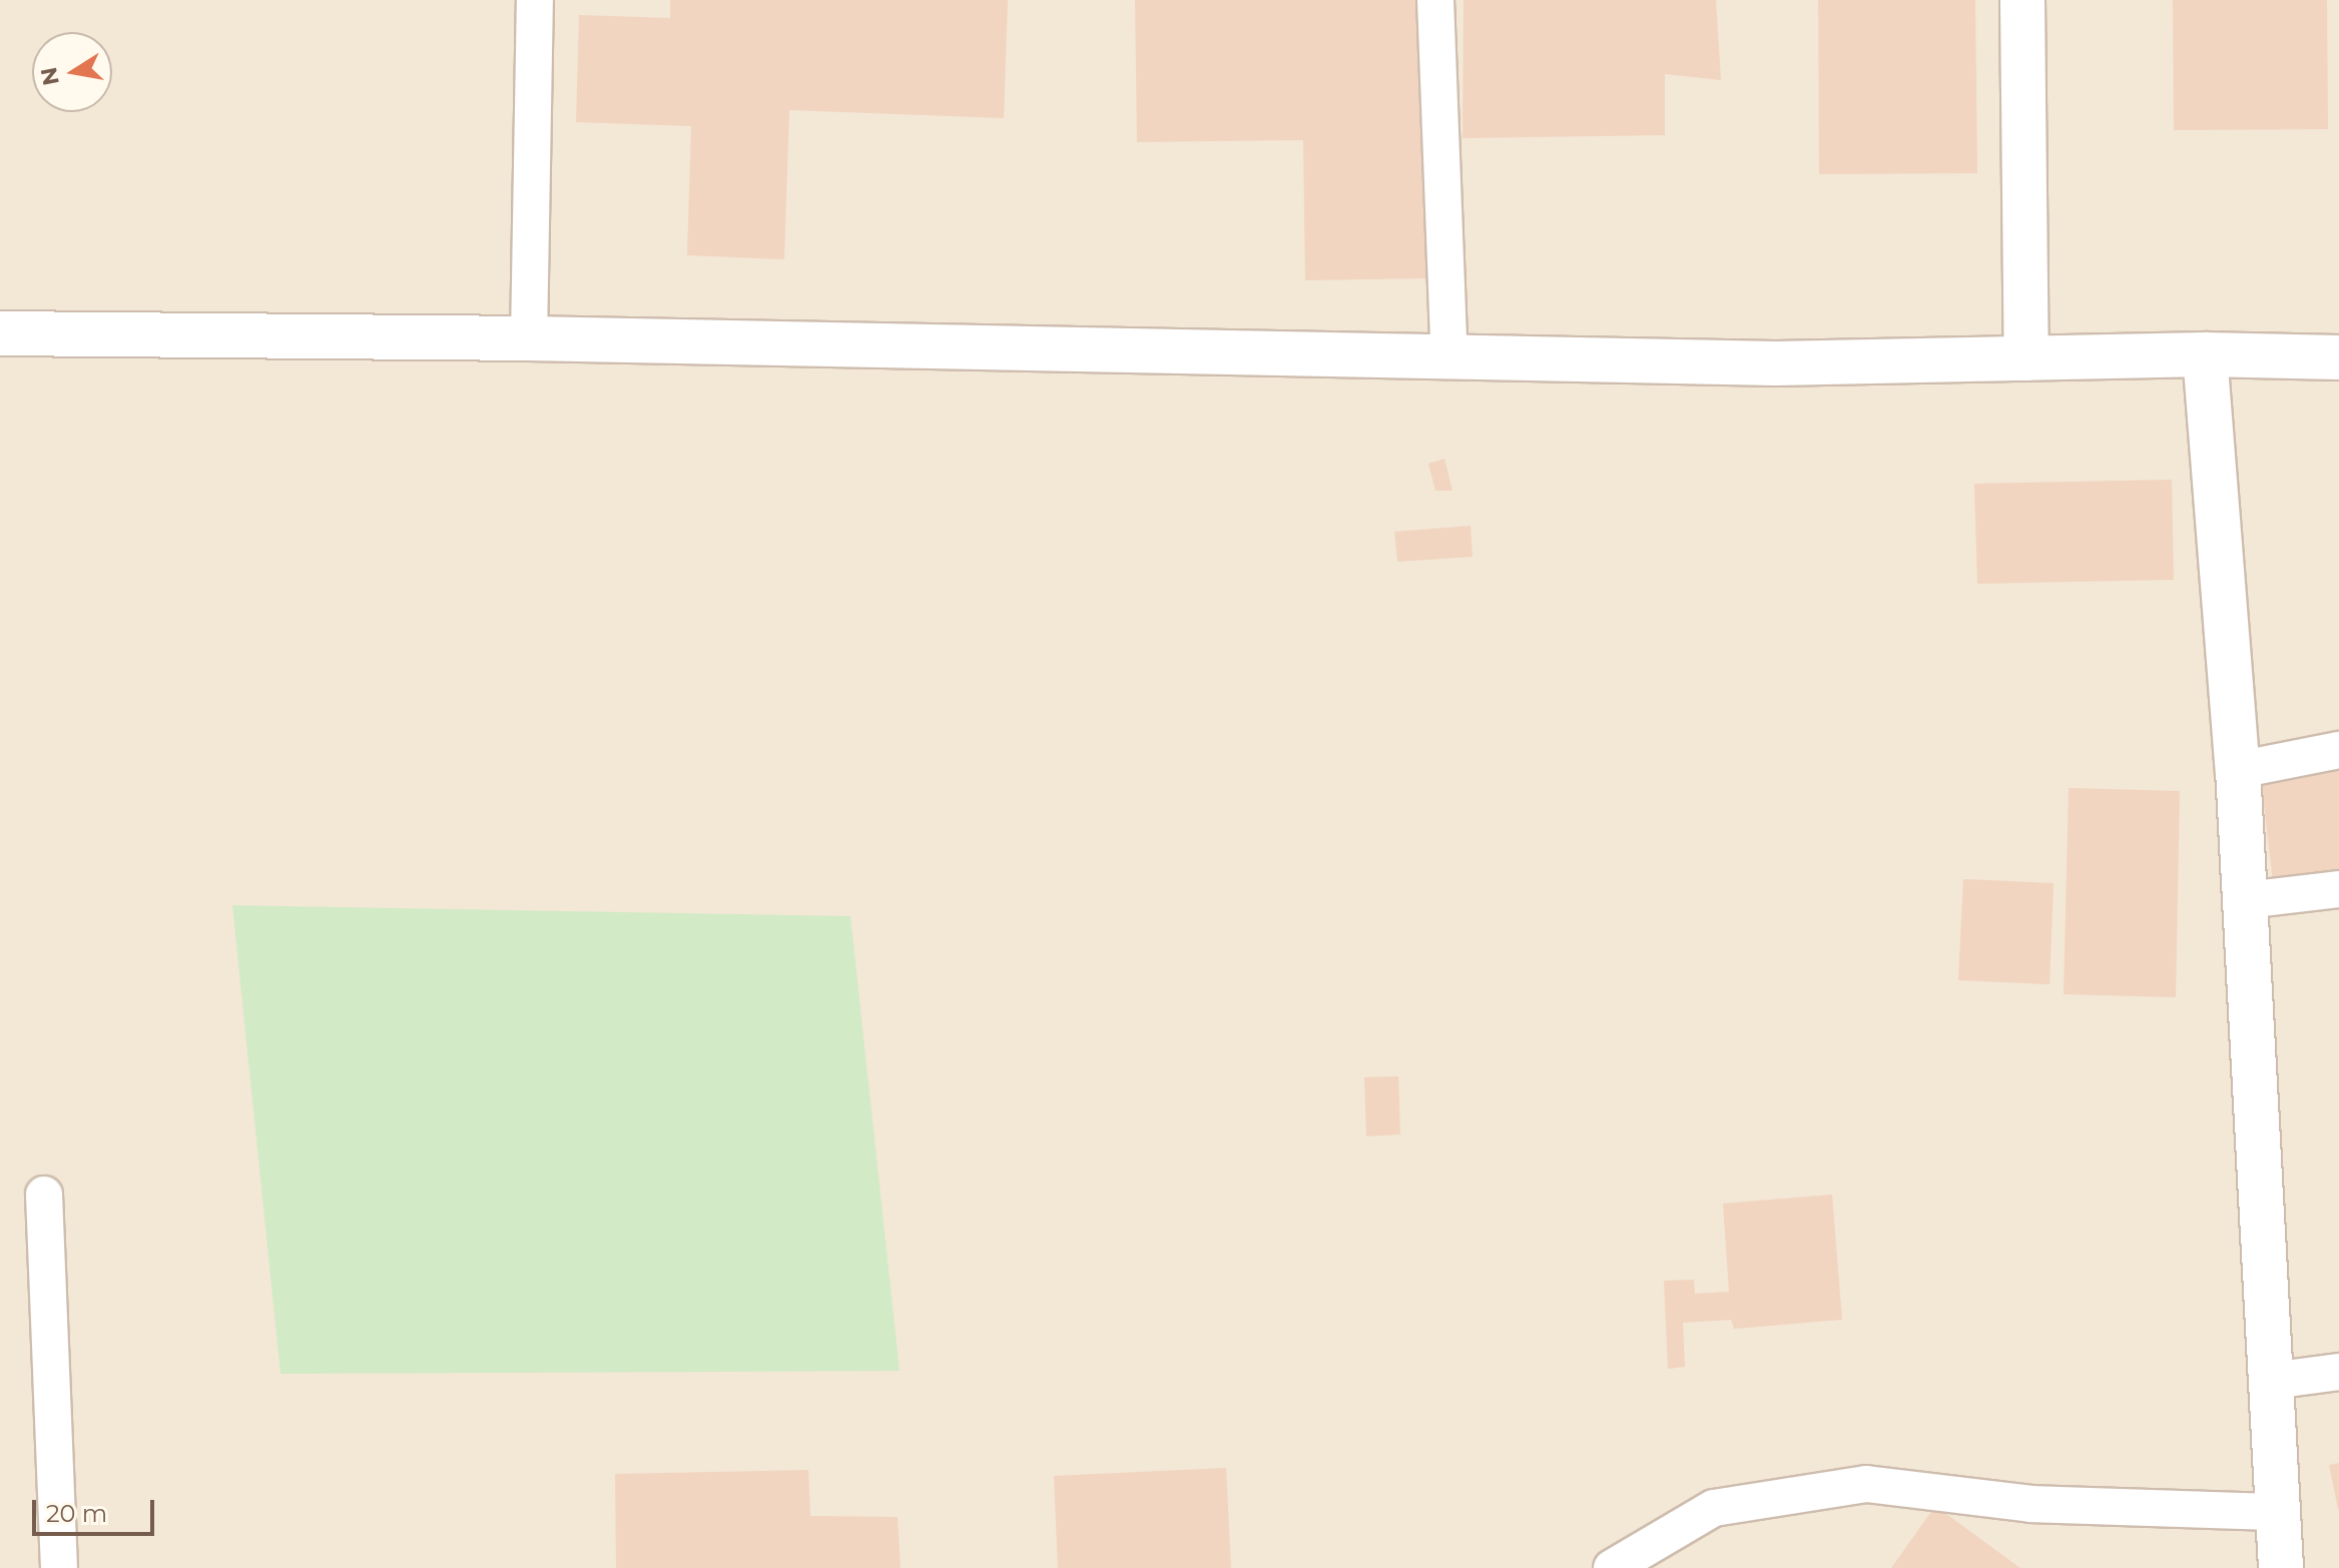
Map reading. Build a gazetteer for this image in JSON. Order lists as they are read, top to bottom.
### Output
{
  "scale_bar": "20 m",
  "north": "left"
}
